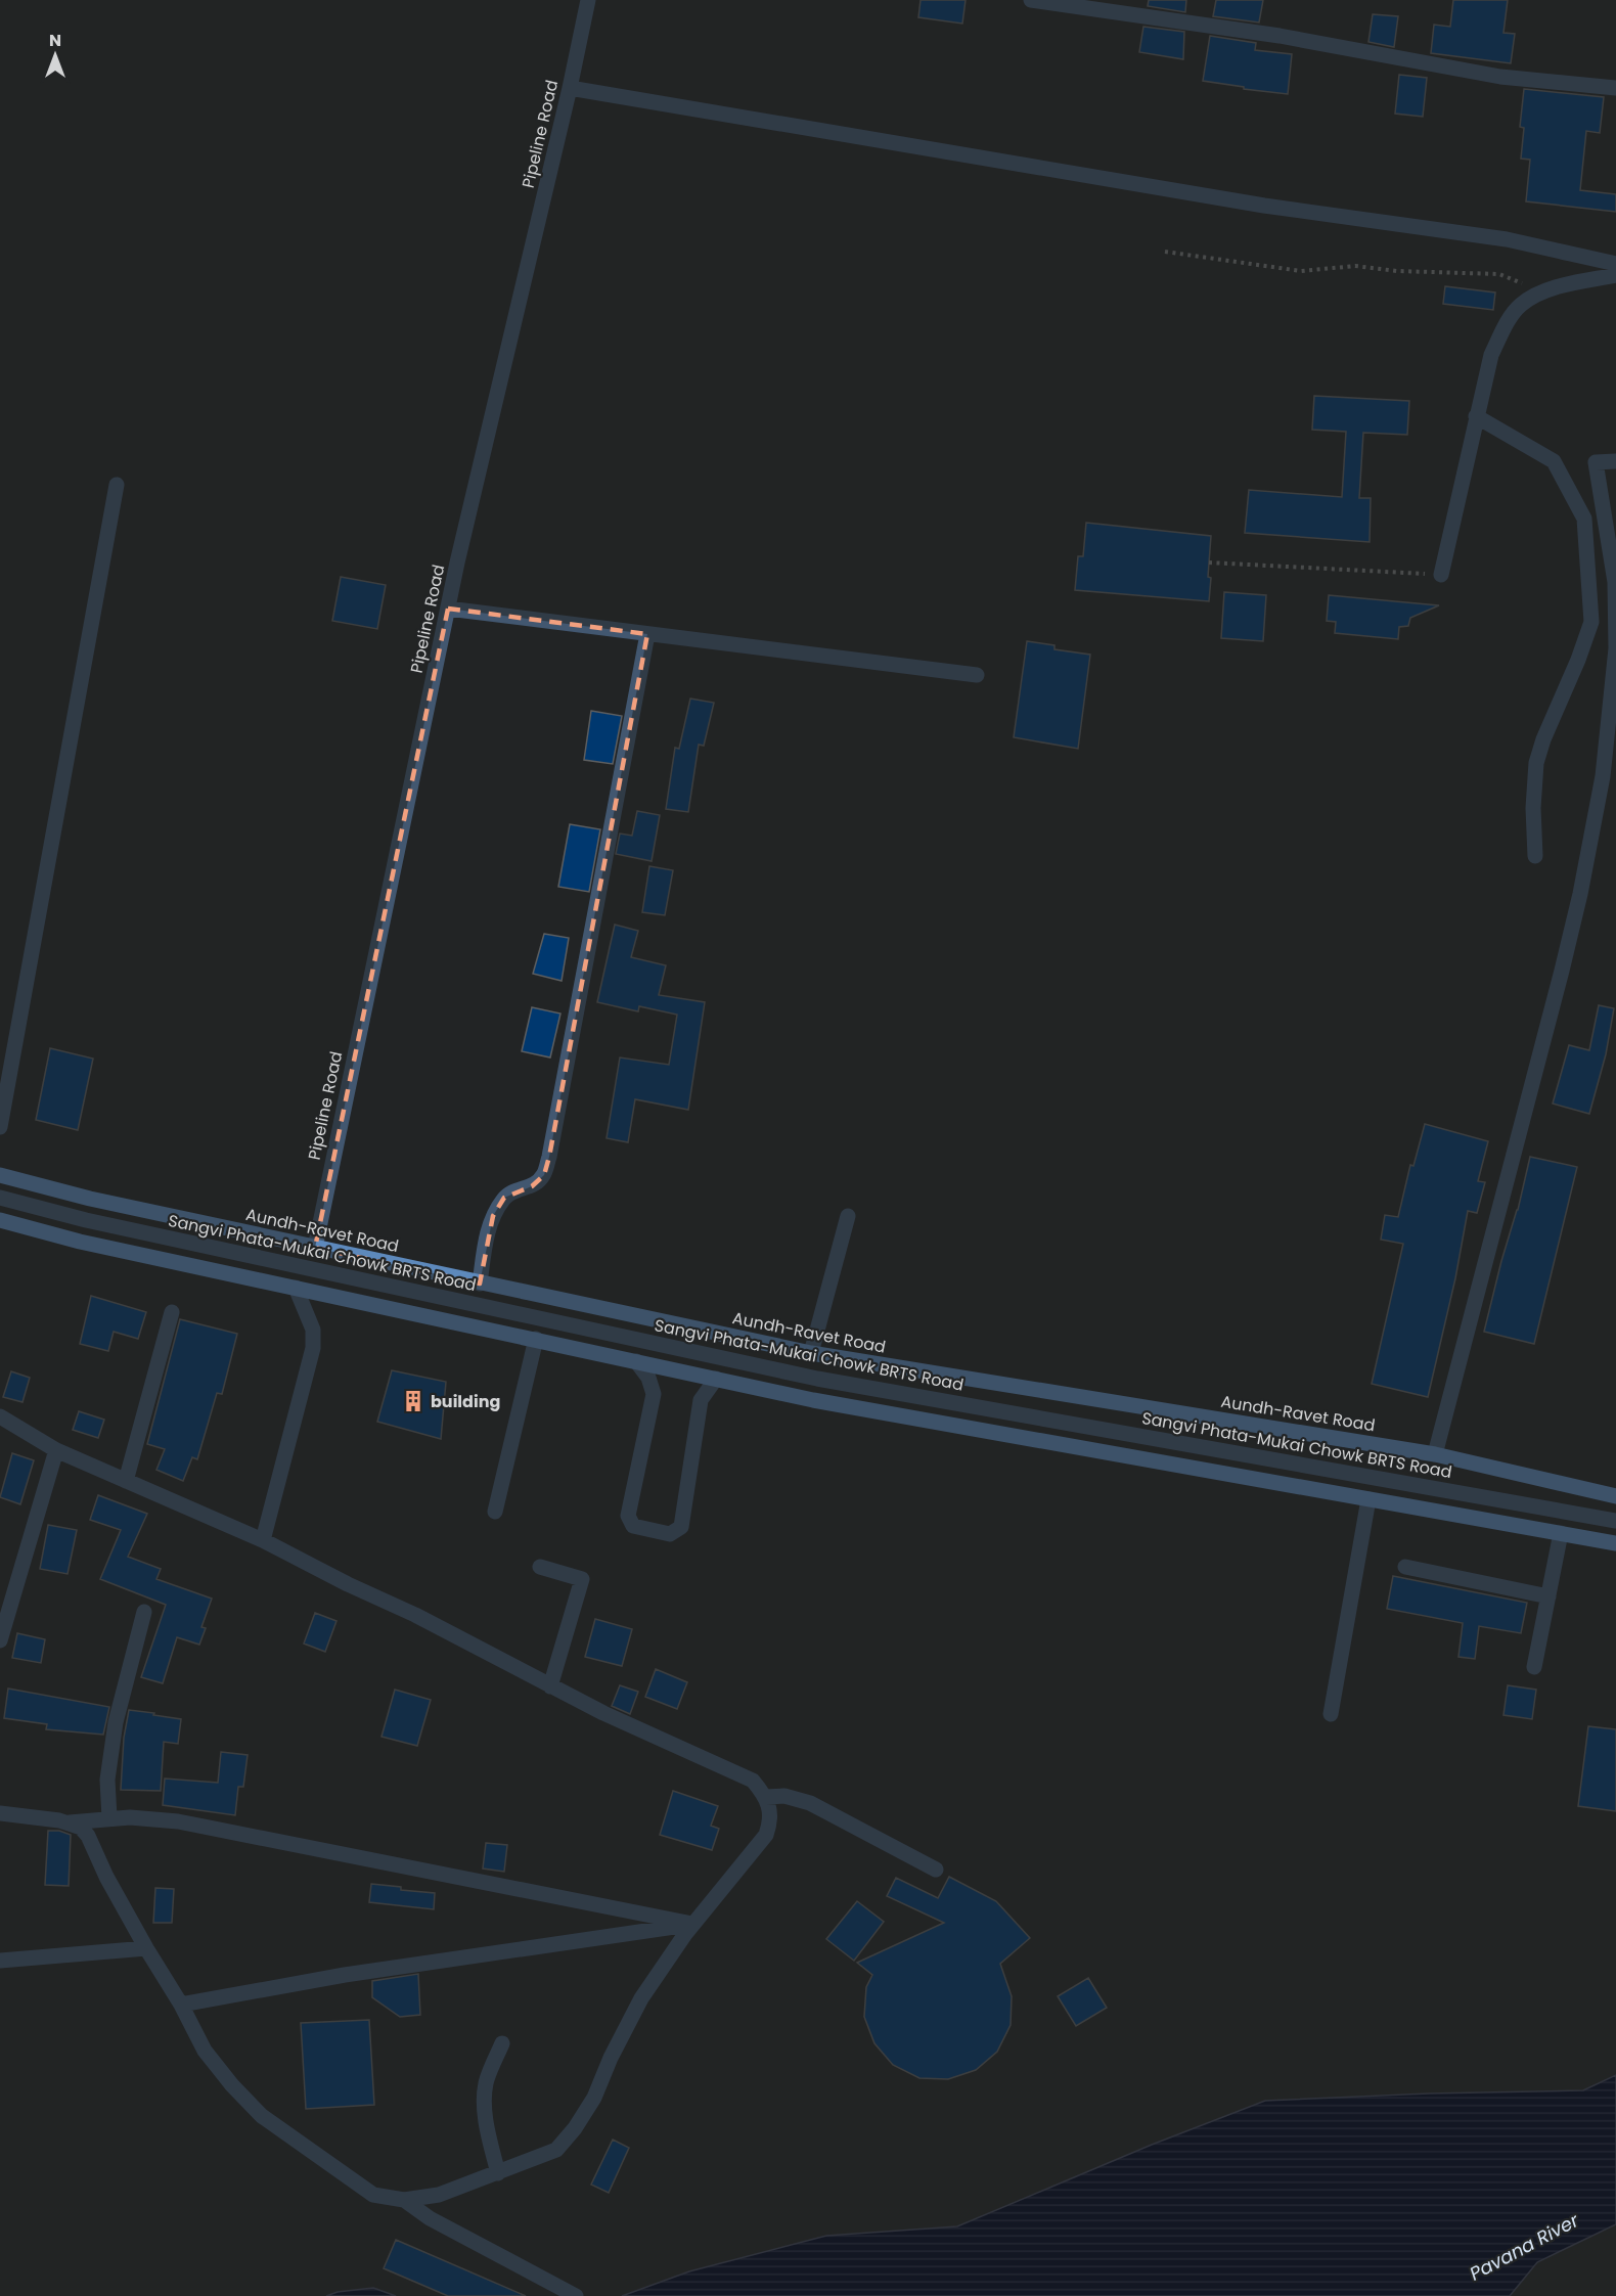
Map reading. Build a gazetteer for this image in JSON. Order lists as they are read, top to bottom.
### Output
{
  "streets": {
    "main road": ["Aundh-Ravet Road"],
    "street": ["Pipeline Road", "Sangvi Phata-Mukai Chowk BRTS Road"]
  },
  "crossings": [
    ["Pipeline Road", "Aundh-Ravet Road"]
  ],
  "water": ["Pavana River"],
  "places": {
    "building": ["building"]
  },
  "north": "top"
}
